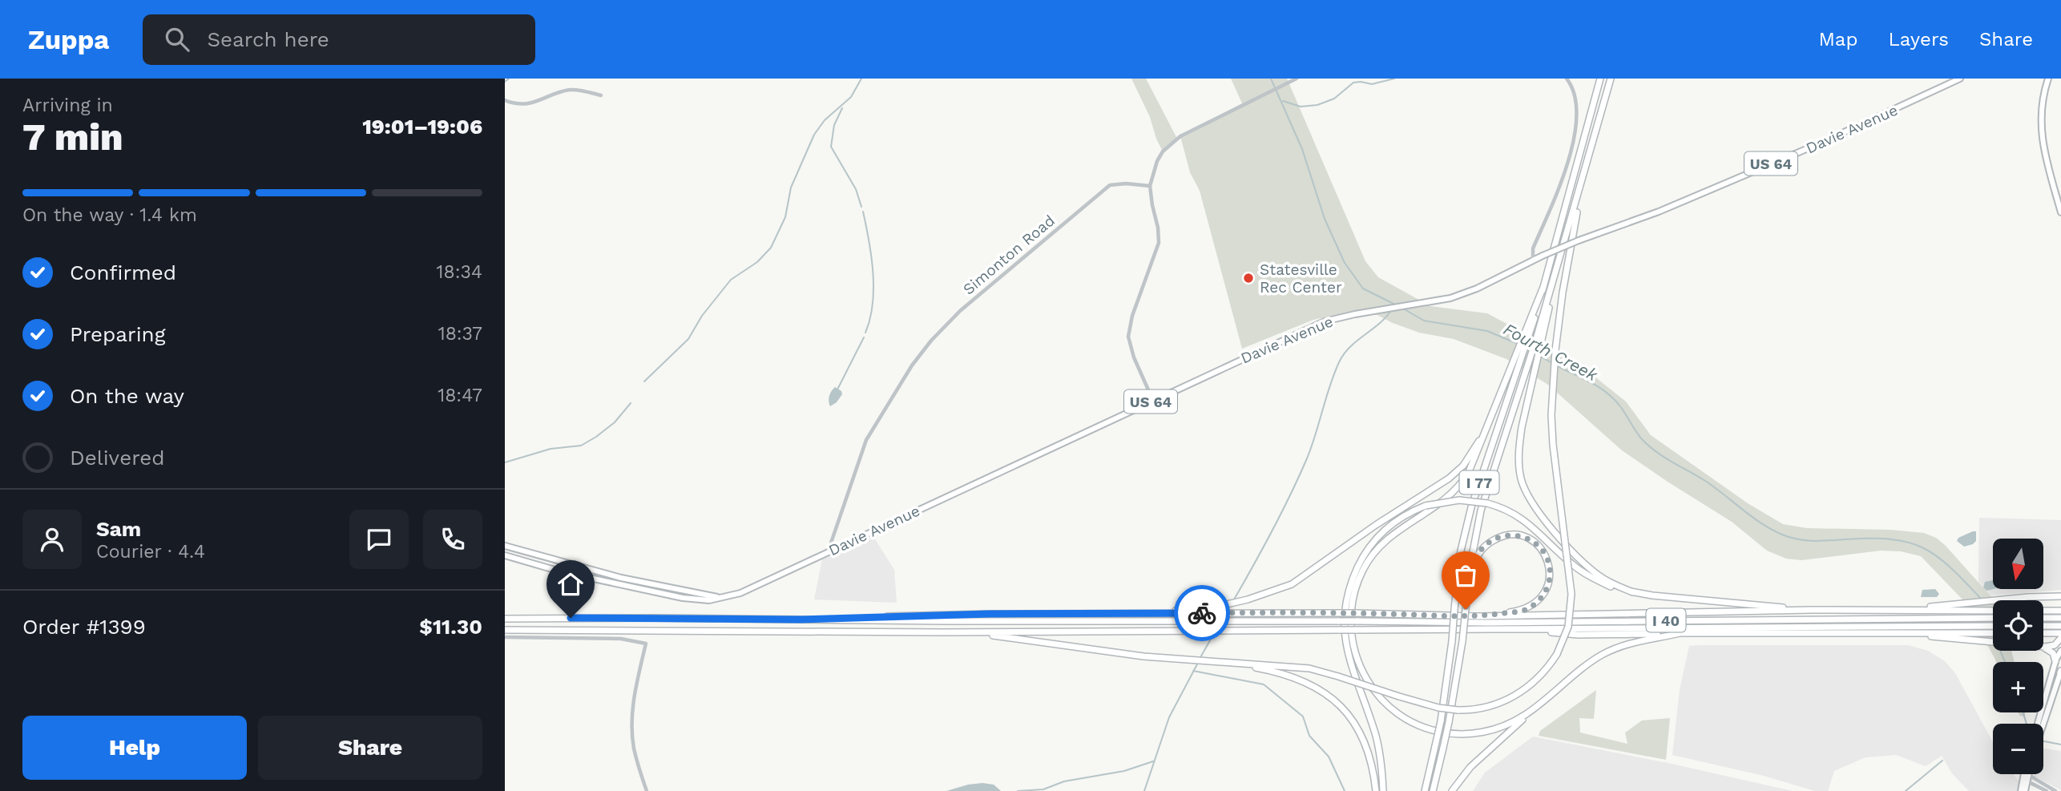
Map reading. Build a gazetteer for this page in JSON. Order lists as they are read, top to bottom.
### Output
{
  "streets": {
    "highway": ["I 77", "I 40"],
    "main road": ["Davie Avenue", "US 64"],
    "street": ["Simonton Road"]
  },
  "crossings": [
    ["Davie Avenue", "US 64"],
    ["Davie Avenue", "Simonton Road"]
  ],
  "water": ["Fourth Creek"],
  "places": ["Statesville Rec Center"],
  "north": "bottom",
  "page": {
    "header": "Zuppa",
    "search": "Search here",
    "nav": ["Map", "Layers", "Share"],
    "heading": ["7 min", "Arriving in", "19:01–19:06"],
    "panel": [
      "Sam",
      "Courier · 4.4",
      "Order #1399",
      "$11.30"
    ],
    "bar": "On the way · 1.4 km",
    "list": [
      ["Confirmed", "18:34"],
      ["Preparing", "18:37"],
      ["On the way", "18:47"],
      "Delivered"
    ],
    "map_buttons": ["+", "−"],
    "buttons": ["Help", "Share"]
  }
}
